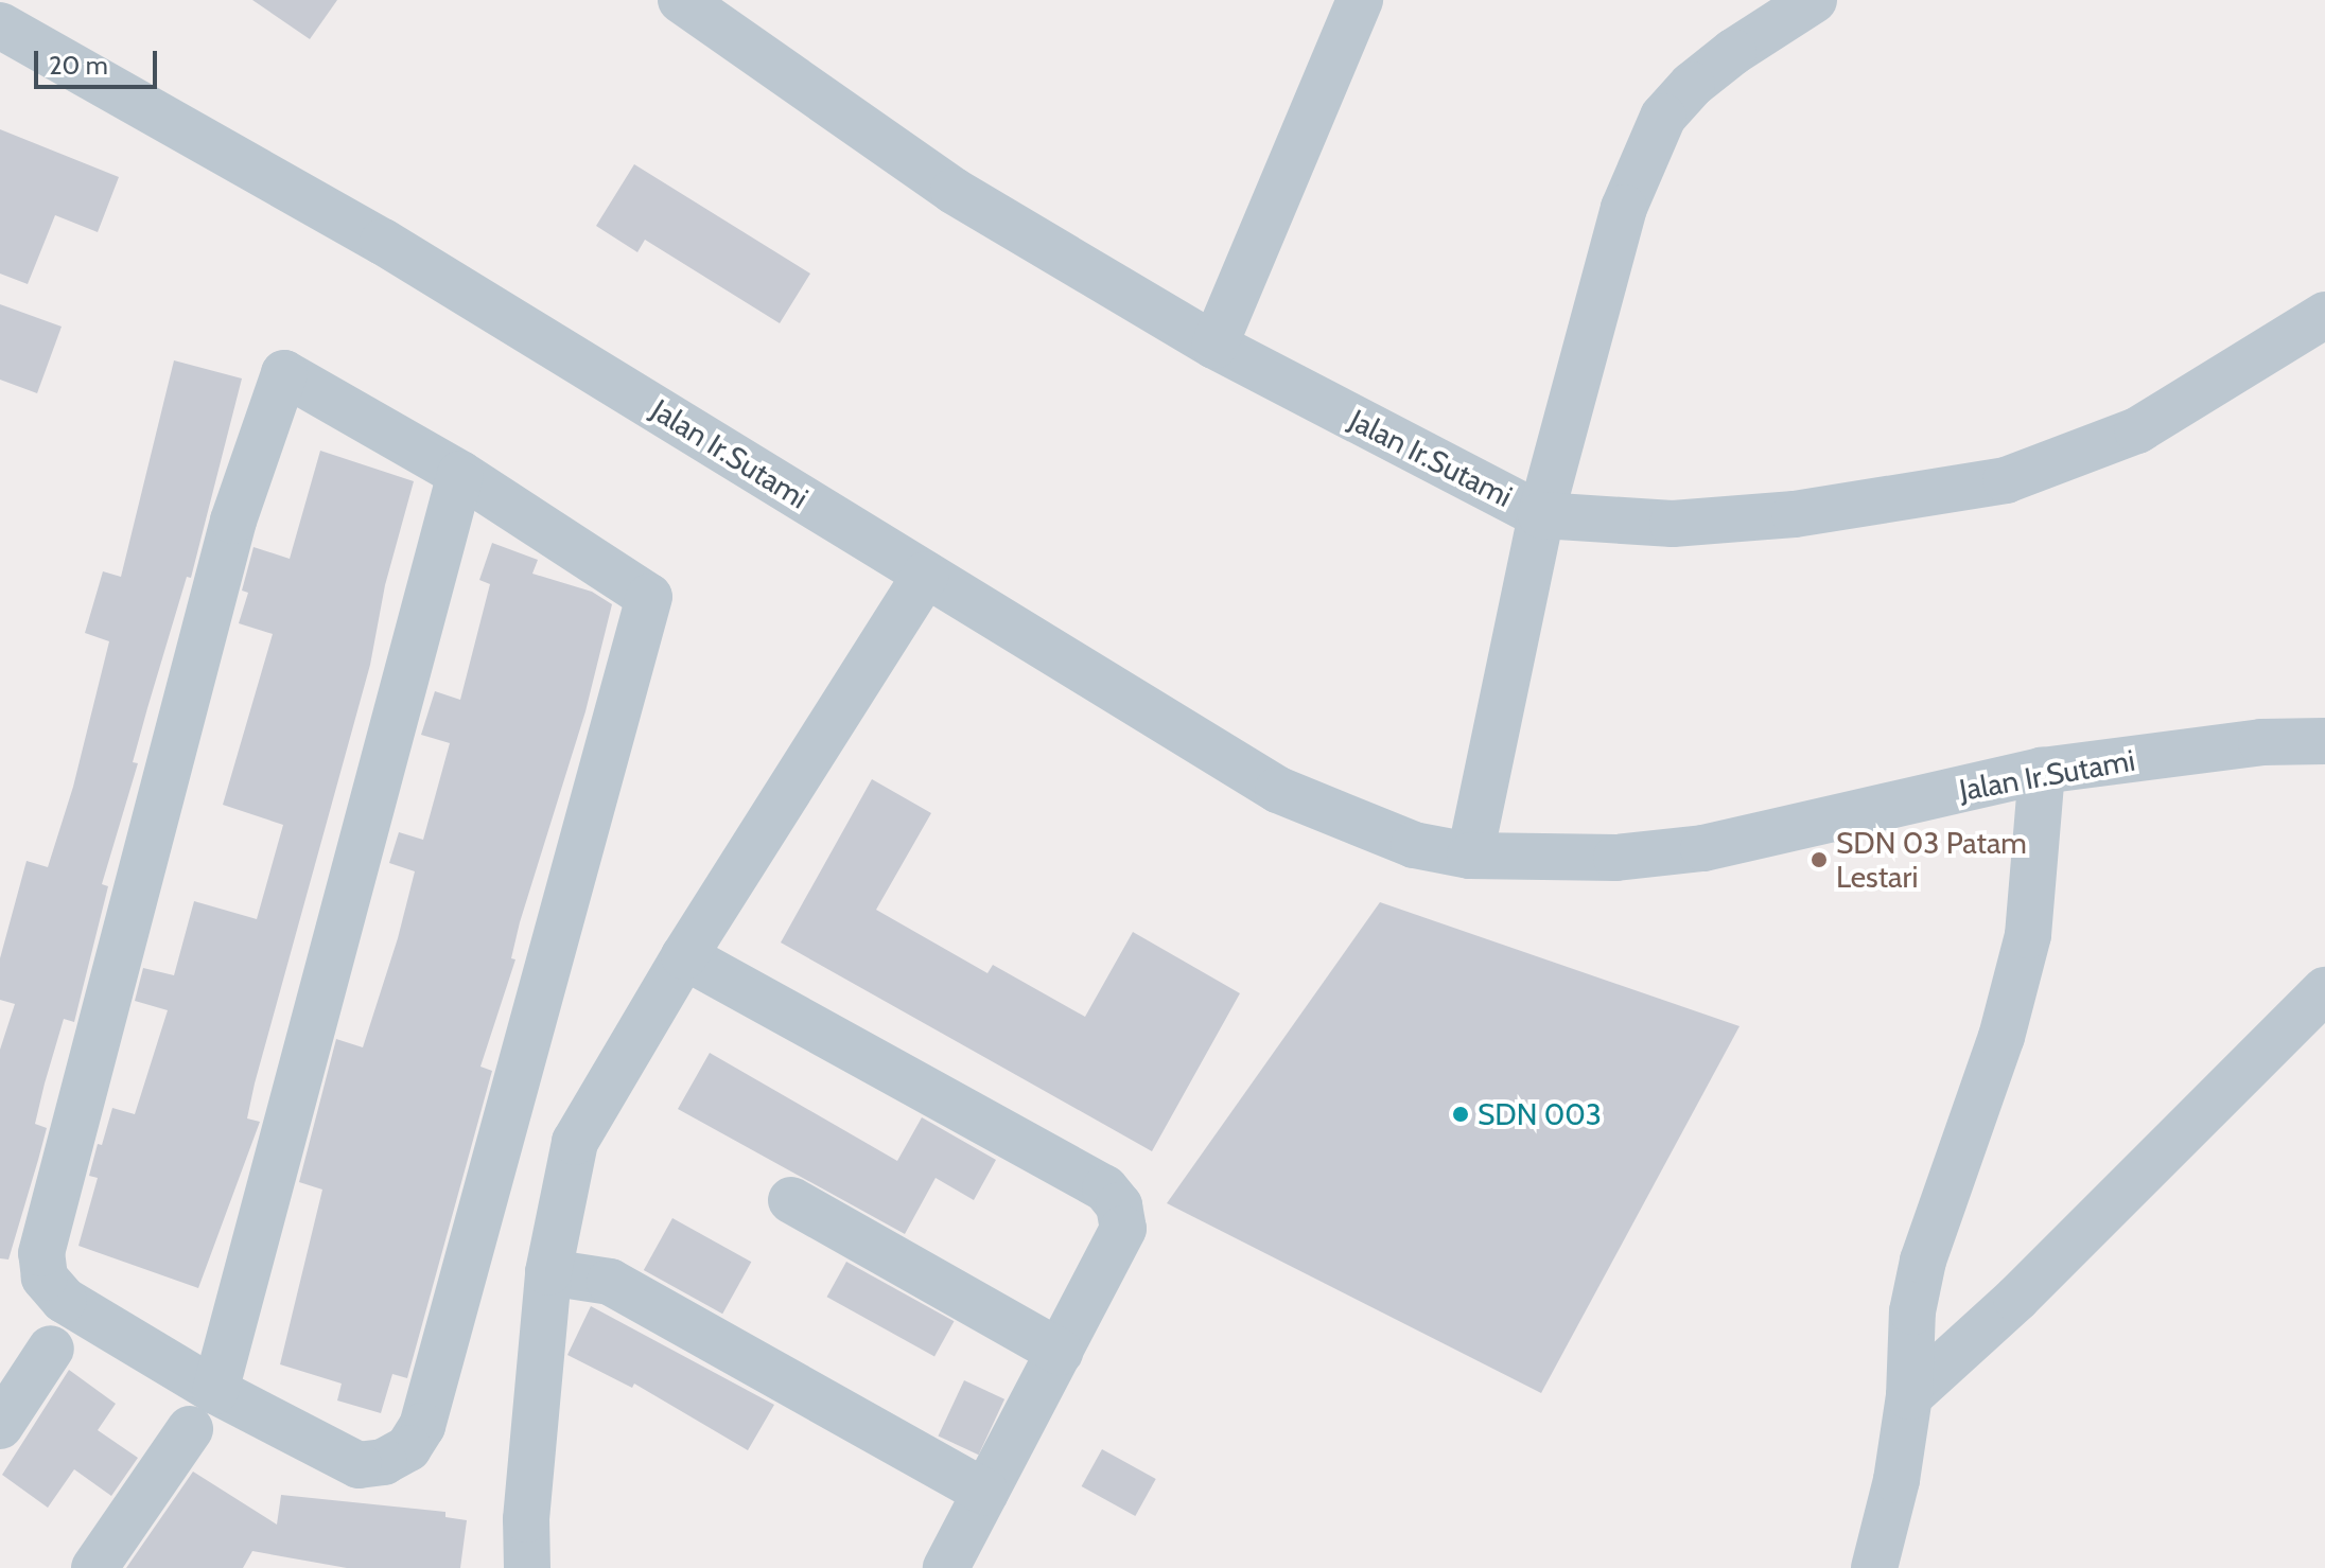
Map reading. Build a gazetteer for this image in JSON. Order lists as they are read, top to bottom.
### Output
{
  "streets": {
    "street": ["Jalan Ir.Sutami"]
  },
  "places": ["SDN 03 Patam Lestari", "SDN 003"],
  "scale_bar": "20 m"
}
